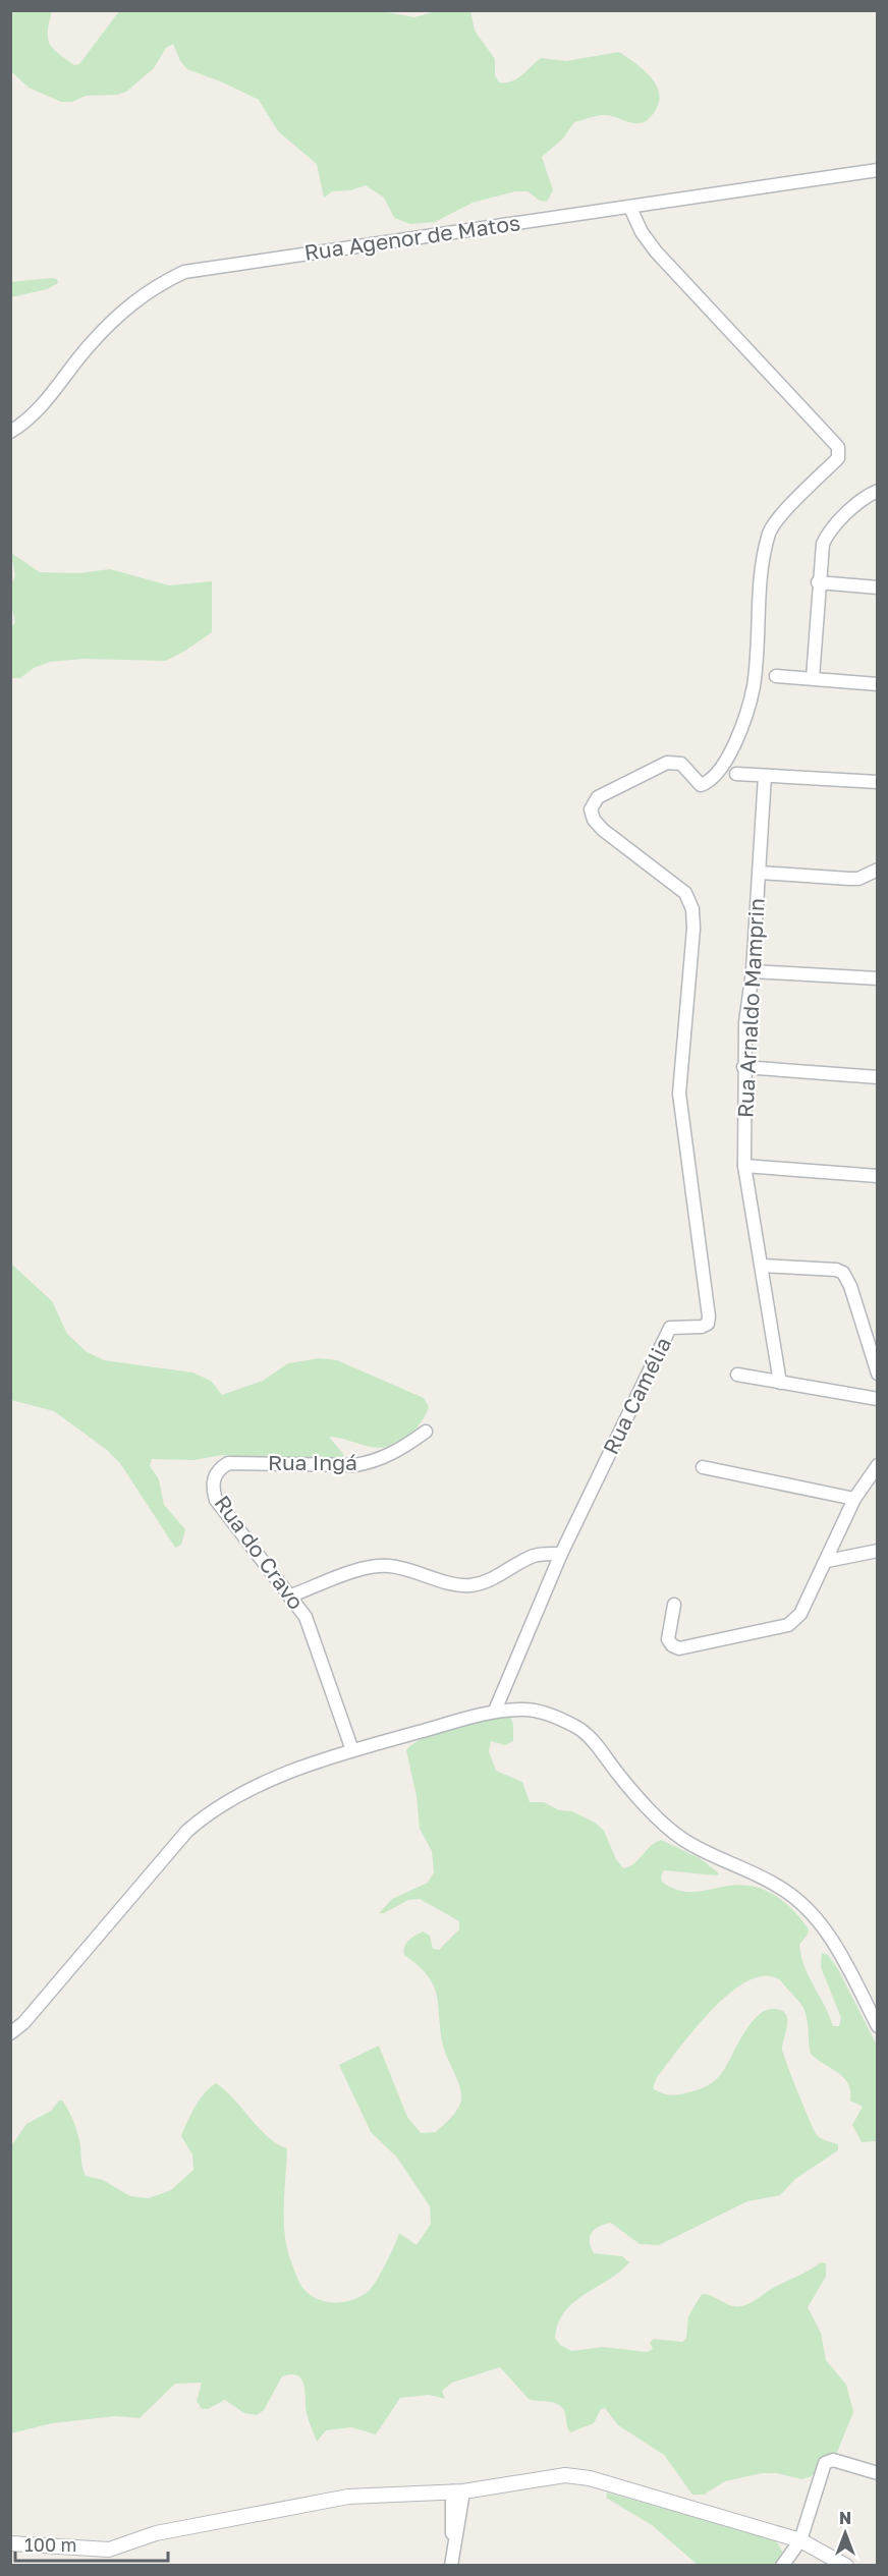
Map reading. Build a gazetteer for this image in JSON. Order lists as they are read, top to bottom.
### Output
{
  "streets": {
    "street": [
      "Rua Agenor de Matos",
      "Rua Arnaldo Mamprin",
      "Rua Camélia",
      "Rua Ingá",
      "Rua do Cravo"
    ]
  },
  "crossings": [
    ["Rua Agenor de Matos", "Rua Camélia"],
    ["Rua Ingá", "Rua do Cravo"]
  ],
  "scale_bar": "100 m",
  "north": "top"
}
